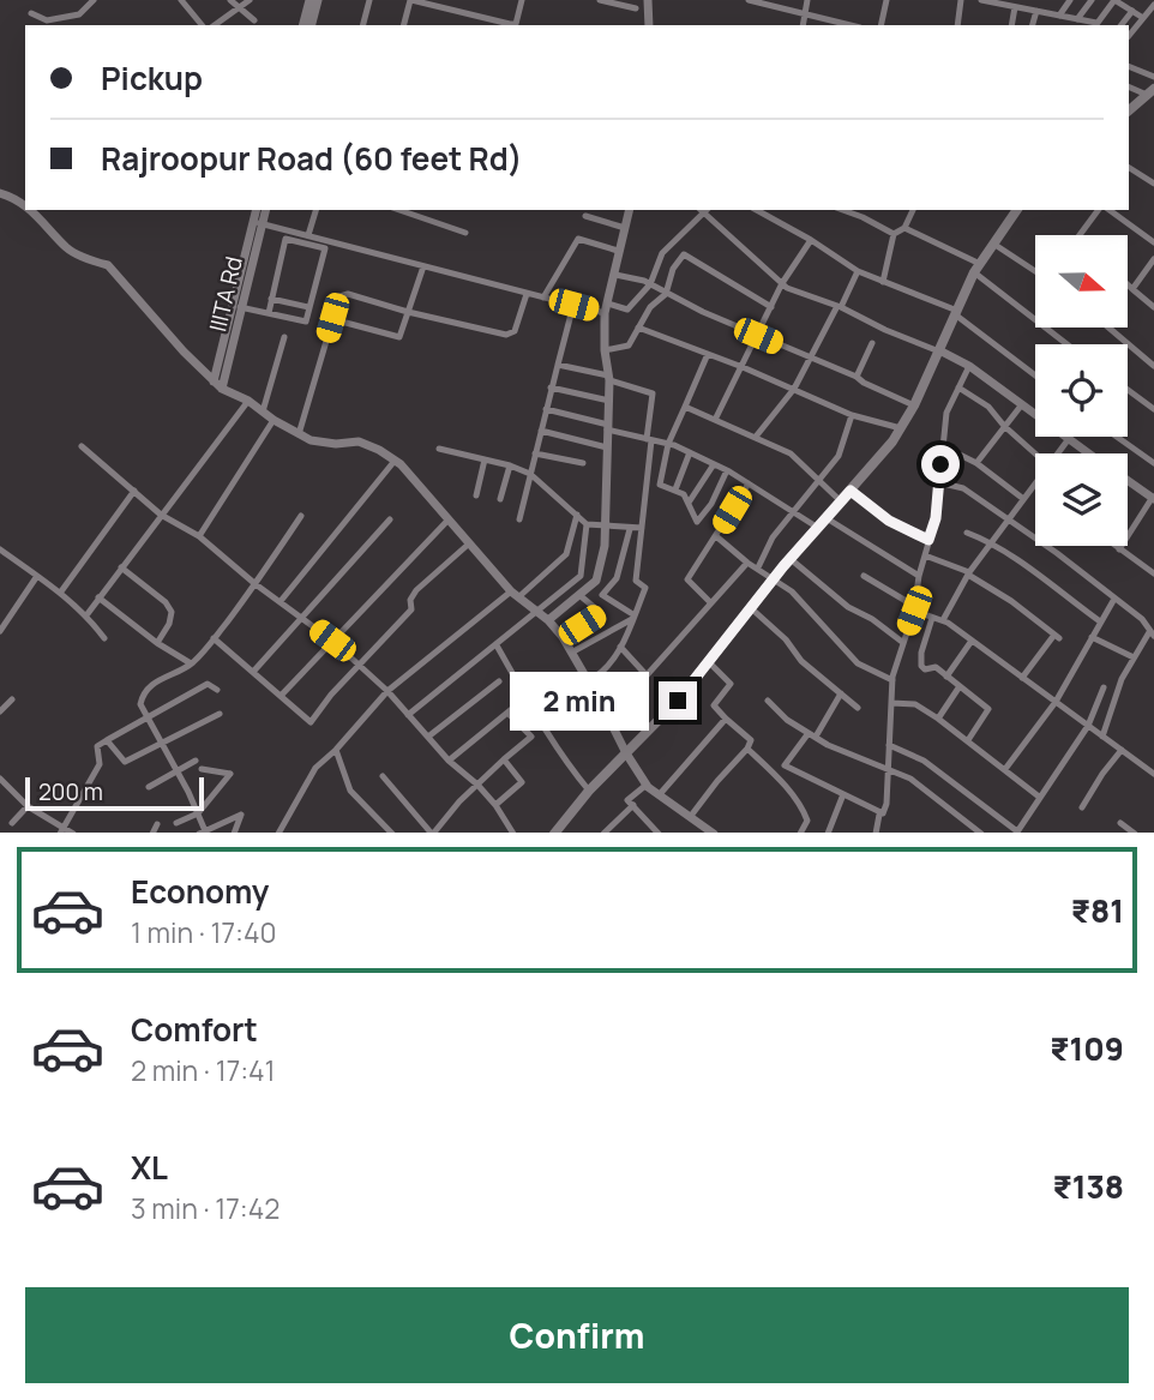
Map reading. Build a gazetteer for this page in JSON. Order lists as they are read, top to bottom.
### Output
{
  "streets": {
    "street": ["IIITA Rd"]
  },
  "scale_bar": "200 m",
  "north": "right",
  "page": {
    "banner": ["Pickup", "Rajroopur Road (60 feet Rd)"],
    "bubble": "2 min",
    "scale": "200 m",
    "list": [
      {
        "name": "Economy",
        "note": "1 min · 17:40",
        "value": "₹81"
      },
      {
        "name": "Comfort",
        "note": "2 min · 17:41",
        "value": "₹109"
      },
      {
        "name": "XL",
        "note": "3 min · 17:42",
        "value": "₹138"
      }
    ],
    "buttons": "Confirm"
  }
}
